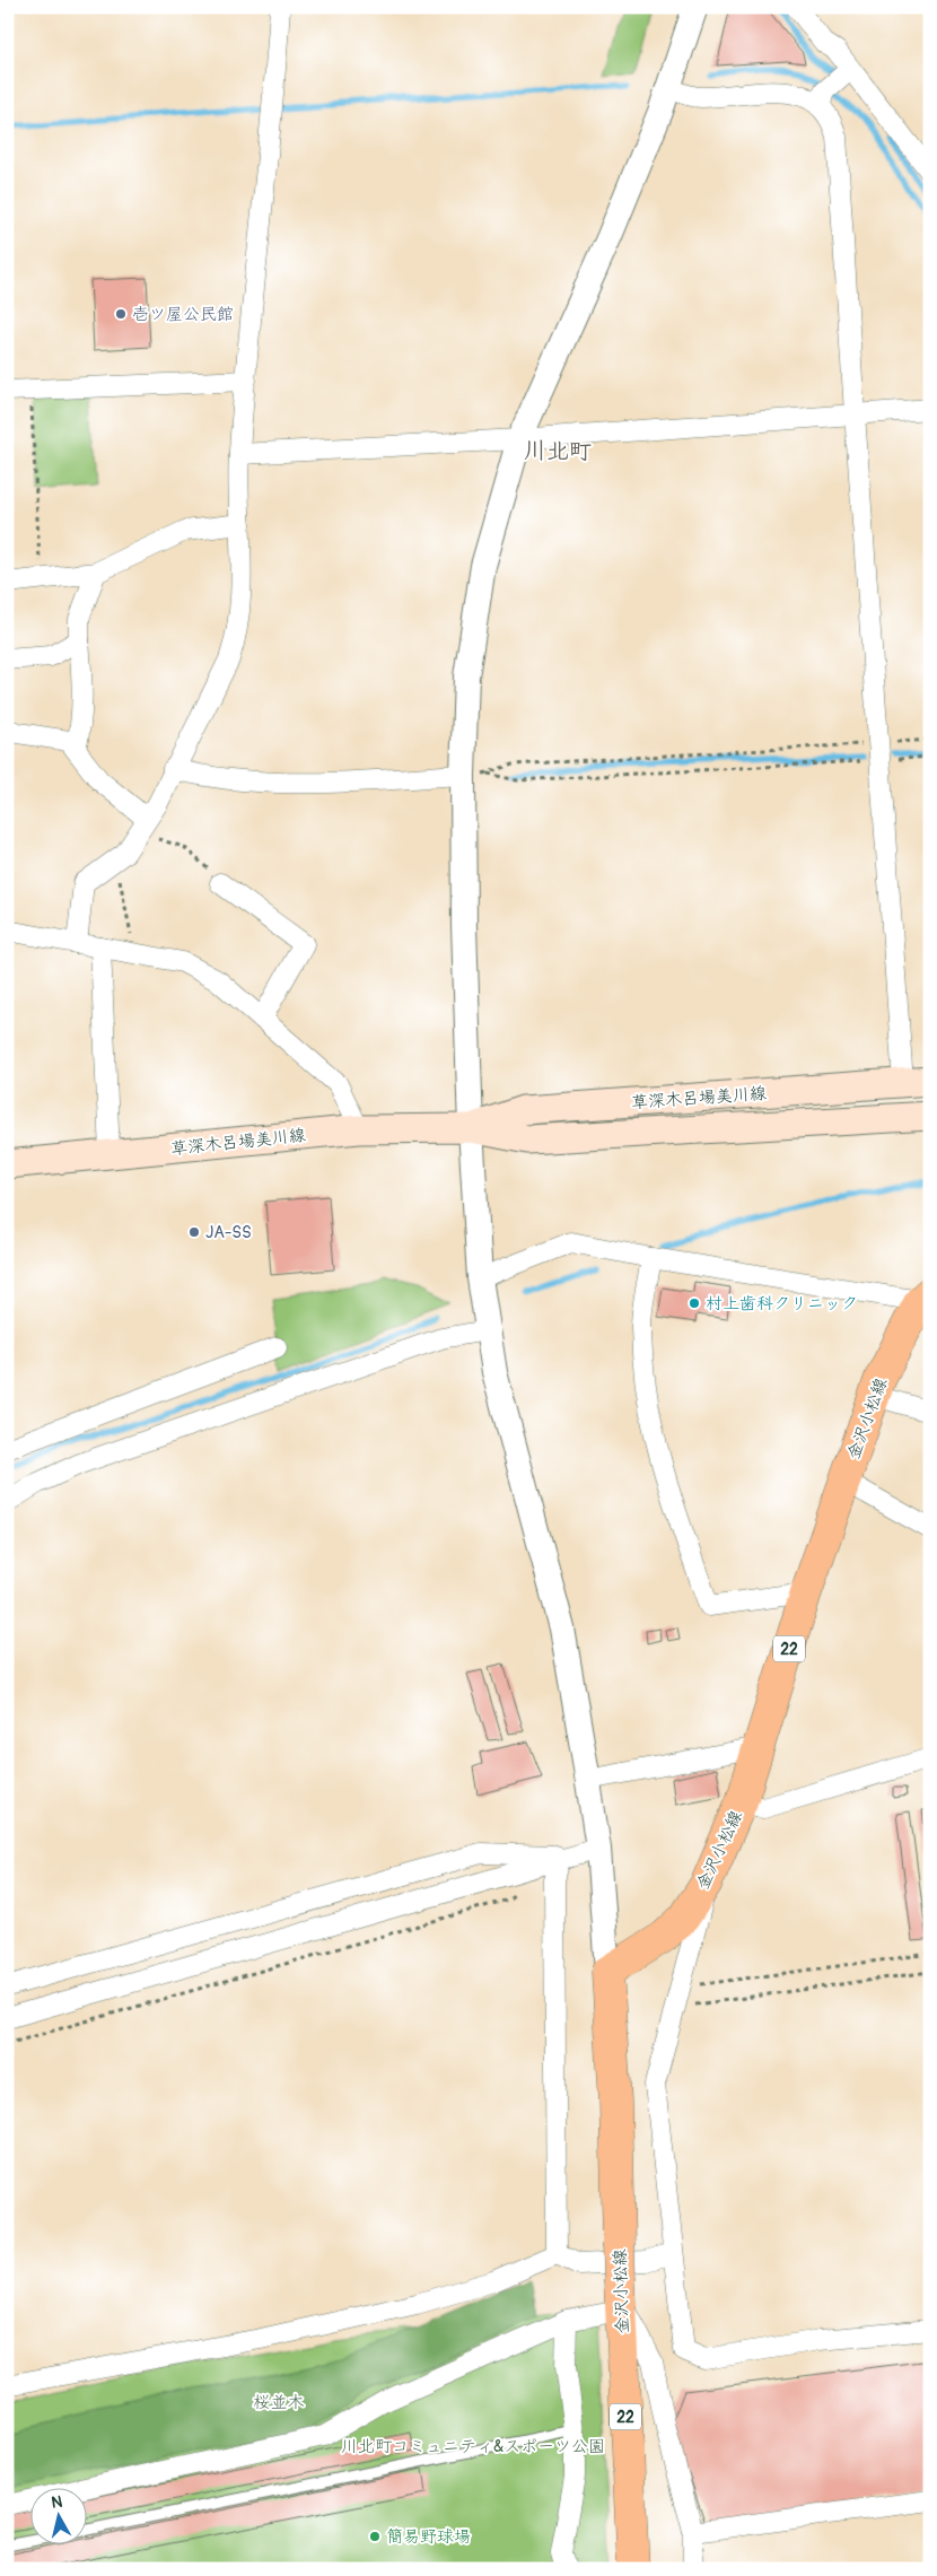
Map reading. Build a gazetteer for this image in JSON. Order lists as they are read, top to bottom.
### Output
{
  "streets": {
    "main road": ["草深木呂場美川線", "金沢小松線", "22"]
  },
  "districts": ["川北町"],
  "parks": ["桜並木", "川北町コミュニティ&スポーツ公園"],
  "places": [
    "壱ツ屋公民館",
    "JA-SS",
    "村上歯科クリニック",
    "簡易野球場"
  ],
  "north": "top"
}
